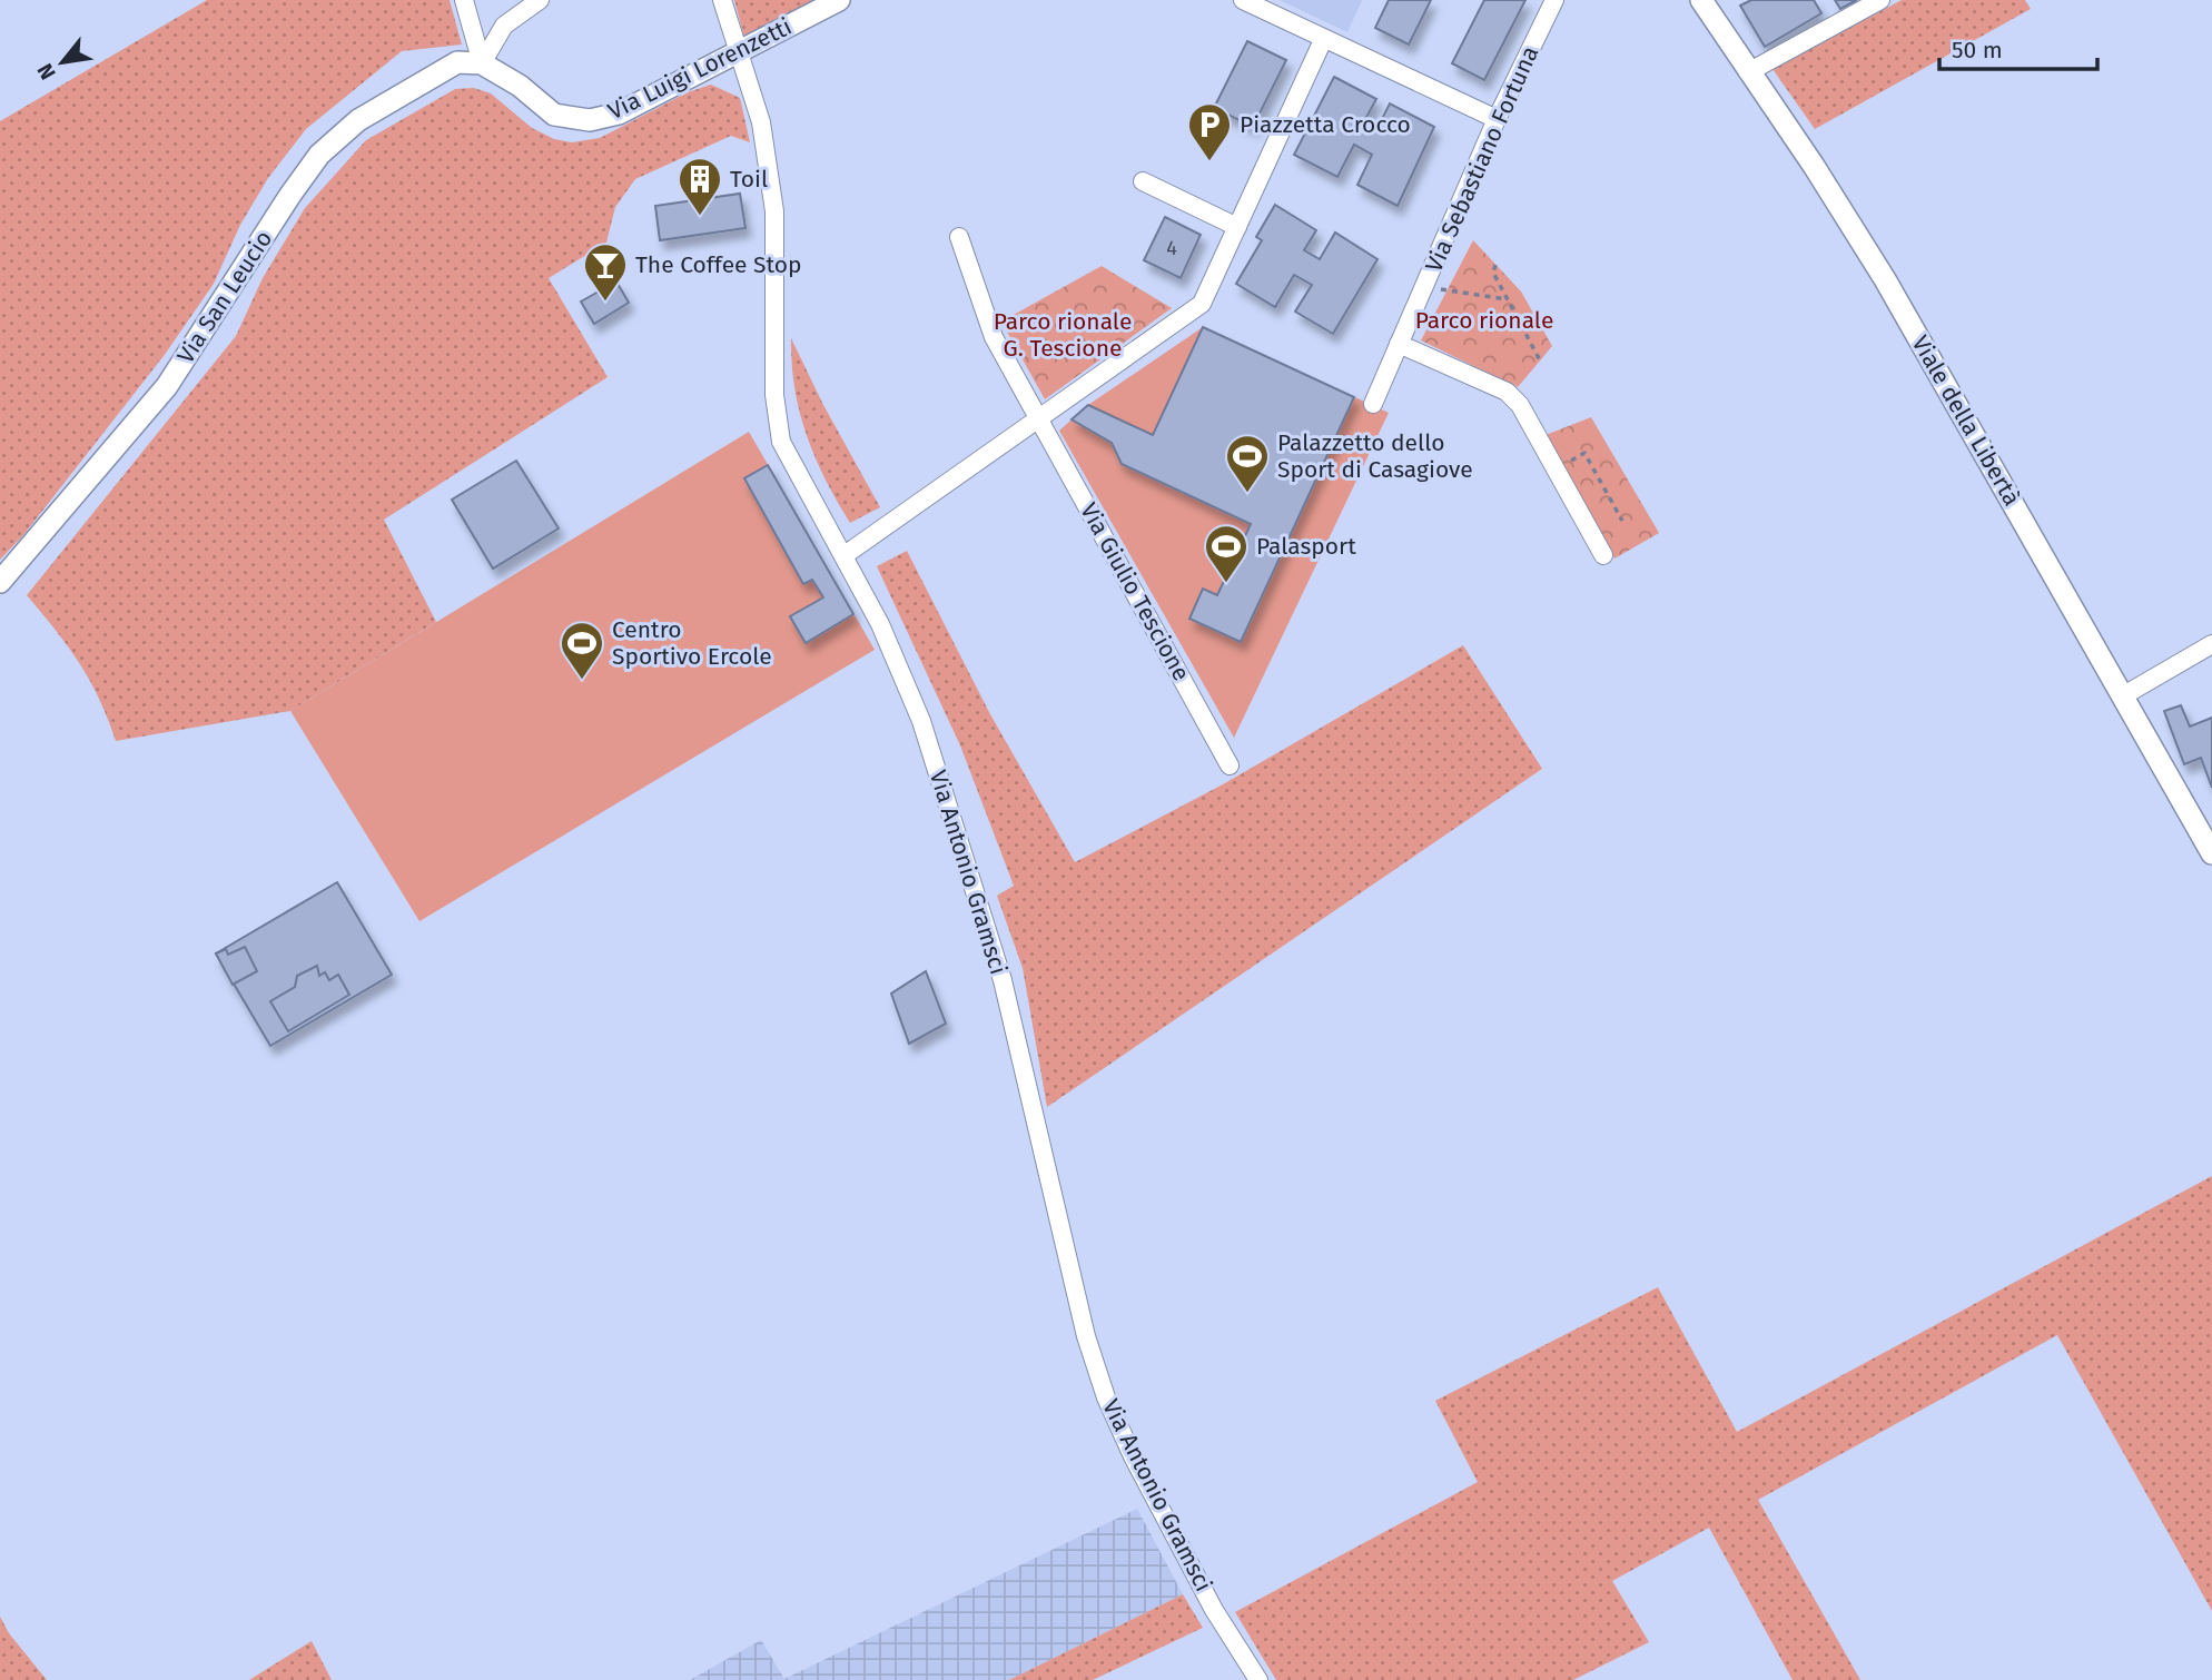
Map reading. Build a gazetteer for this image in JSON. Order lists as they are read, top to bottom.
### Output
{
  "streets": {
    "street": [
      "Via Luigi Lorenzetti",
      "Via Sebastiano Fortuna",
      "Via San Leucio",
      "Viale della Libertà",
      "Via Giulio Tescione",
      "Via Antonio Gramsci"
    ]
  },
  "crossings": [
    ["Via Luigi Lorenzetti", "Via San Leucio"],
    ["Via Luigi Lorenzetti", "Via Antonio Gramsci"]
  ],
  "parks": ["Parco rionale", "Parco rionale G. Tescione"],
  "places": {
    "parking": ["Piazzetta Crocco"],
    "building": ["Toil"],
    "bar": ["The Coffee Stop"],
    "sports": ["Palazzetto dello Sport di Casagiove", "Palasport", "Centro Sportivo Ercole"]
  },
  "house_numbers": ["4"],
  "scale_bar": "50 m",
  "north": "bottom left"
}
